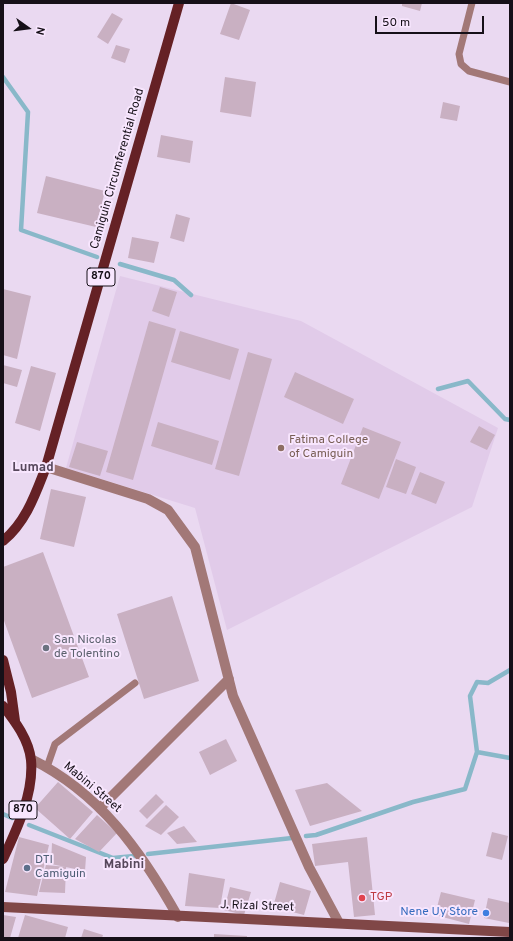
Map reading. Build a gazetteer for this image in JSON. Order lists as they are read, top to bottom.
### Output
{
  "streets": {
    "main road": ["Camiguin Circumferential Road", "870"],
    "street": ["Mabini Street", "J. Rizal Street"]
  },
  "crossings": [
    ["870", "Mabini Street"],
    ["Mabini Street", "J. Rizal Street"]
  ],
  "districts": ["Lumad", "Mabini"],
  "places": [
    "Fatima College of Camiguin",
    "San Nicolas de Tolentino",
    "DTI Camiguin",
    "TGP",
    "Nene Uy Store"
  ],
  "scale_bar": "50 m",
  "north": "right"
}
